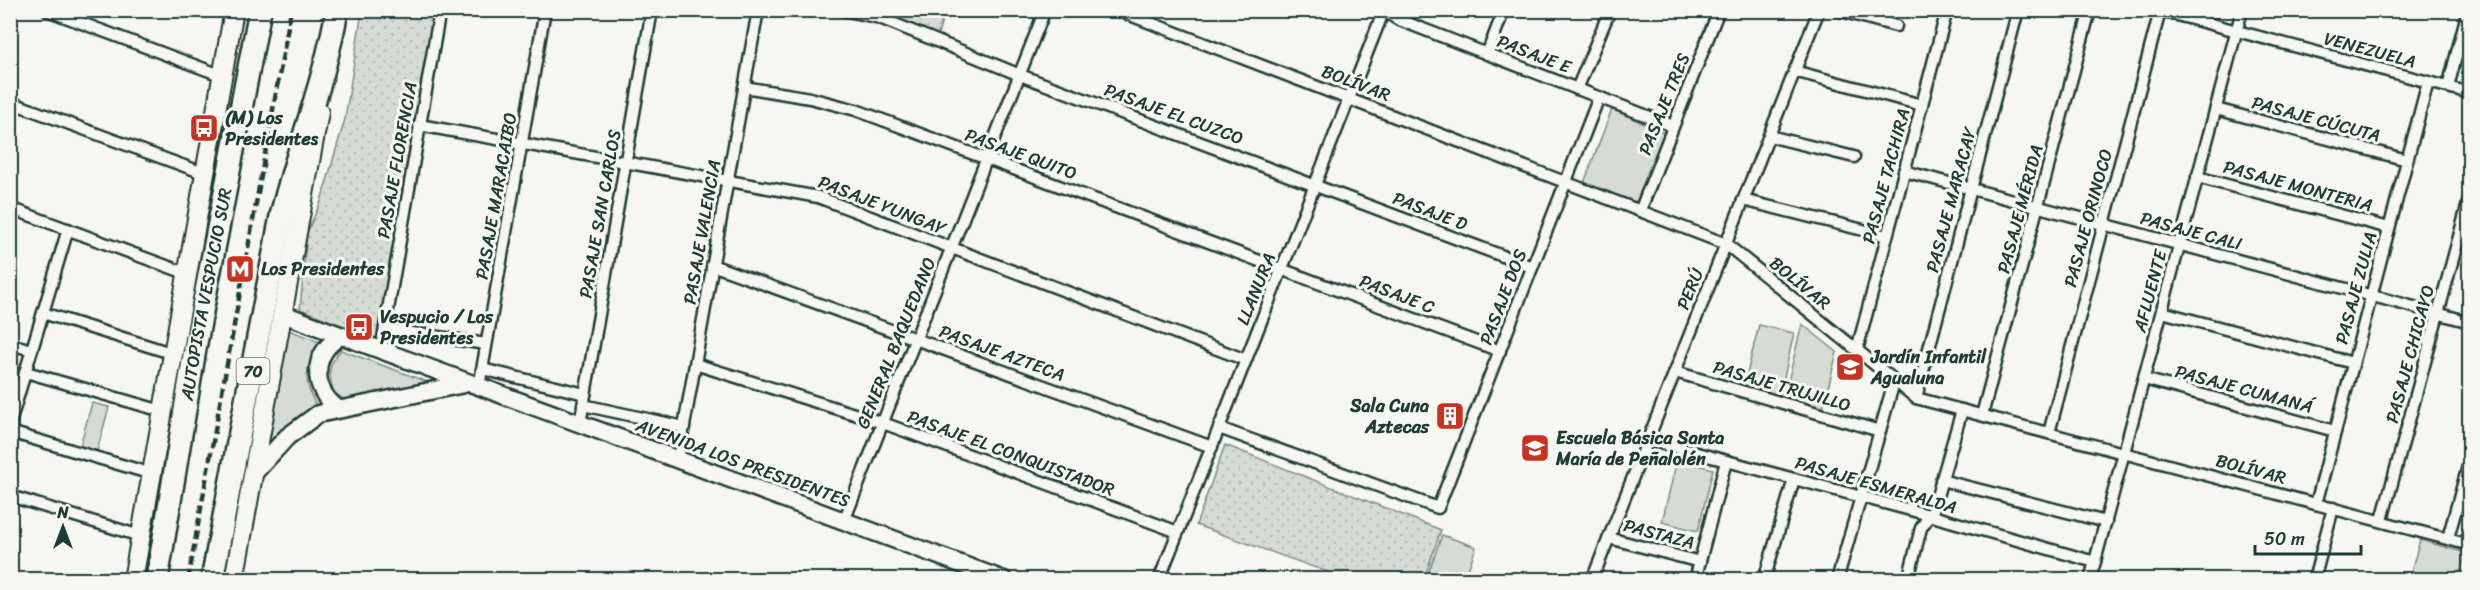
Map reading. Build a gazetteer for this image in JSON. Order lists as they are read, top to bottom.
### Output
{
  "streets": {
    "highway": ["AUTOPISTA VESPUCIO SUR", "70"],
    "street": [
      "VENEZUELA",
      "PASAJE E",
      "BOLÍVAR",
      "PASAJE TRES",
      "PASAJE EL CUZCO",
      "PASAJE CÚCUTA",
      "PASAJE QUITO",
      "PASAJE FLORENCIA",
      "PASAJE TACHIRA",
      "PASAJE MONTERIA",
      "PASAJE MARACAIBO",
      "PASAJE MARACAY",
      "PASAJE YUNGAY",
      "PASAJE MÉRIDA",
      "PASAJE D",
      "PASAJE SAN CARLOS",
      "PASAJE ORINOCO",
      "PASAJE CALI",
      "PASAJE VALENCIA",
      "PASAJE ZULIA",
      "LLANURA",
      "PERÚ",
      "AFLUENTE",
      "PASAJE C",
      "PASAJE DOS",
      "GENERAL BAQUEDANO",
      "PASAJE AZTECA",
      "PASAJE CHICAYO",
      "PASAJE TRUJILLO",
      "PASAJE CUMANÁ",
      "PASAJE EL CONQUISTADOR",
      "AVENIDA LOS PRESIDENTES",
      "PASAJE ESMERALDA",
      "PASTAZA"
    ]
  },
  "crossings": [
    ["VENEZUELA", "PASAJE ORINOCO"],
    ["VENEZUELA", "PASAJE ZULIA"],
    ["VENEZUELA", "AFLUENTE"],
    ["PASAJE E", "PASAJE TRES"],
    ["PASAJE E", "LLANURA"],
    ["PASAJE E", "PASAJE DOS"],
    ["BOLÍVAR", "PASAJE TRES"],
    ["BOLÍVAR", "PASAJE TACHIRA"],
    ["BOLÍVAR", "PASAJE MARACAY"],
    ["BOLÍVAR", "PASAJE MÉRIDA"],
    ["BOLÍVAR", "PASAJE ORINOCO"],
    ["BOLÍVAR", "PASAJE ZULIA"],
    ["BOLÍVAR", "LLANURA"],
    ["BOLÍVAR", "PERÚ"],
    ["BOLÍVAR", "AFLUENTE"],
    ["BOLÍVAR", "PASAJE DOS"],
    ["BOLÍVAR", "PASAJE CHICAYO"],
    ["PASAJE EL CUZCO", "PASAJE D"],
    ["PASAJE EL CUZCO", "LLANURA"],
    ["PASAJE EL CUZCO", "GENERAL BAQUEDANO"],
    ["PASAJE CÚCUTA", "PASAJE ZULIA"],
    ["PASAJE CÚCUTA", "AFLUENTE"],
    ["PASAJE QUITO", "PASAJE VALENCIA"],
    ["PASAJE QUITO", "LLANURA"],
    ["PASAJE QUITO", "PASAJE C"],
    ["PASAJE QUITO", "GENERAL BAQUEDANO"],
    ["PASAJE FLORENCIA", "PASAJE YUNGAY"],
    ["PASAJE FLORENCIA", "AVENIDA LOS PRESIDENTES"],
    ["PASAJE TACHIRA", "PASAJE CALI"],
    ["PASAJE MONTERIA", "PASAJE ZULIA"],
    ["PASAJE MONTERIA", "AFLUENTE"],
    ["PASAJE MARACAIBO", "PASAJE YUNGAY"],
    ["PASAJE MARACAIBO", "AVENIDA LOS PRESIDENTES"],
    ["PASAJE MARACAY", "PASAJE CALI"],
    ["PASAJE YUNGAY", "PASAJE SAN CARLOS"],
    ["PASAJE YUNGAY", "PASAJE VALENCIA"],
    ["PASAJE YUNGAY", "LLANURA"],
    ["PASAJE YUNGAY", "GENERAL BAQUEDANO"],
    ["PASAJE MÉRIDA", "PASAJE CALI"],
    ["PASAJE D", "LLANURA"],
    ["PASAJE D", "PASAJE DOS"],
    ["PASAJE SAN CARLOS", "AVENIDA LOS PRESIDENTES"],
    ["PASAJE ORINOCO", "PASAJE CALI"],
    ["PASAJE CALI", "PASAJE ZULIA"],
    ["PASAJE CALI", "AFLUENTE"],
    ["PASAJE CALI", "PASAJE CHICAYO"],
    ["PASAJE VALENCIA", "PASAJE AZTECA"],
    ["PASAJE VALENCIA", "PASAJE EL CONQUISTADOR"],
    ["PASAJE VALENCIA", "AVENIDA LOS PRESIDENTES"],
    ["PASAJE ZULIA", "PASAJE CUMANÁ"],
    ["LLANURA", "PASAJE C"],
    ["LLANURA", "PASAJE DOS"],
    ["LLANURA", "PASAJE AZTECA"],
    ["LLANURA", "PASAJE EL CONQUISTADOR"],
    ["PERÚ", "PASAJE TRUJILLO"],
    ["PERÚ", "PASAJE ESMERALDA"],
    ["PERÚ", "PASTAZA"],
    ["AFLUENTE", "PASAJE CUMANÁ"],
    ["AFLUENTE", "PASAJE ESMERALDA"],
    ["PASAJE C", "PASAJE DOS"],
    ["GENERAL BAQUEDANO", "PASAJE AZTECA"],
    ["GENERAL BAQUEDANO", "PASAJE EL CONQUISTADOR"],
    ["GENERAL BAQUEDANO", "AVENIDA LOS PRESIDENTES"]
  ],
  "places": {
    "bus stop": ["(M) Los Presidentes", "Vespucio / Los Presidentes"],
    "metro station": ["Los Presidentes"],
    "school or university": ["Jardín Infantil Agualuna", "Escuela Básica Santa María de Peñalolén"],
    "building": ["Sala Cuna Aztecas"]
  },
  "scale_bar": "50 m",
  "north": "top"
}
